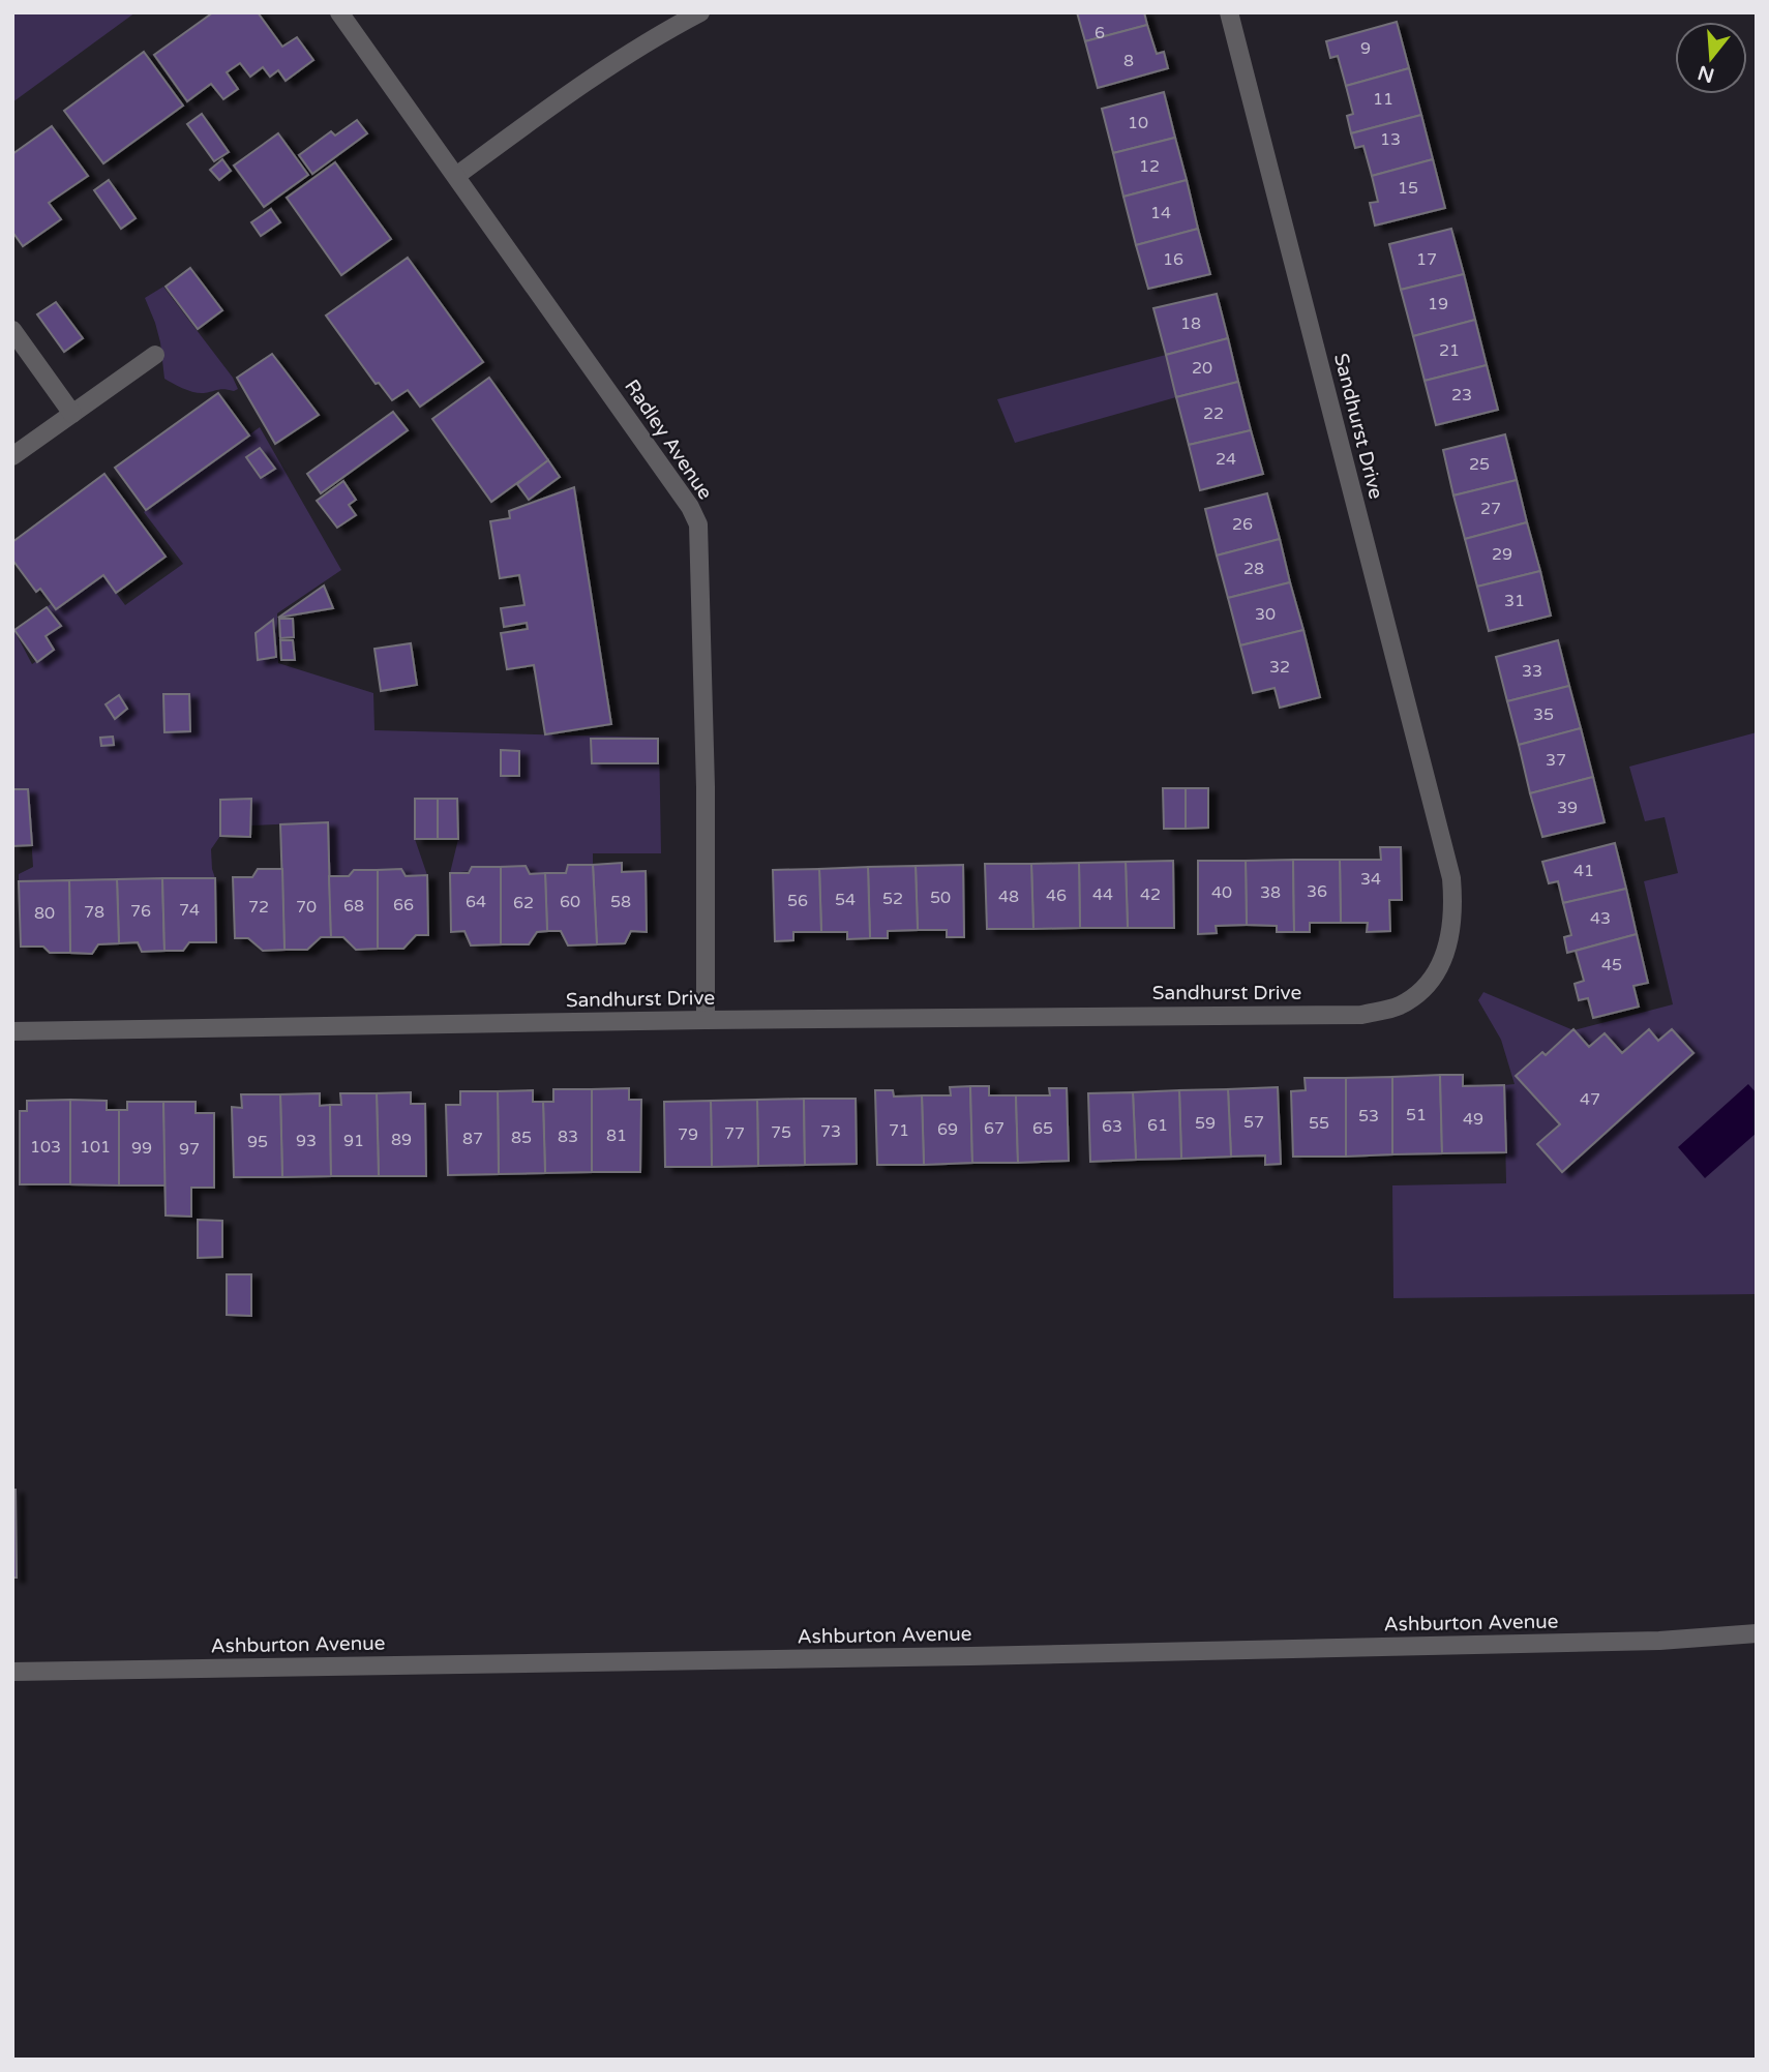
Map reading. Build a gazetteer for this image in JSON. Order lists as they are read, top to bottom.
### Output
{
  "streets": {
    "street": ["Sandhurst Drive", "Radley Avenue", "Ashburton Avenue"]
  },
  "crossings": [
    ["Sandhurst Drive", "Radley Avenue"]
  ],
  "house_numbers": [
    "6",
    "9",
    "8",
    "11",
    "10",
    "13",
    "12",
    "15",
    "14",
    "16",
    "17",
    "19",
    "18",
    "21",
    "20",
    "23",
    "22",
    "24",
    "25",
    "27",
    "26",
    "29",
    "28",
    "31",
    "30",
    "32",
    "33",
    "35",
    "37",
    "39",
    "41",
    "34",
    "36",
    "40",
    "38",
    "44",
    "42",
    "46",
    "48",
    "50",
    "52",
    "54",
    "56",
    "64",
    "60",
    "58",
    "62",
    "66",
    "68",
    "72",
    "70",
    "74",
    "76",
    "78",
    "80",
    "43",
    "45",
    "47",
    "51",
    "53",
    "49",
    "57",
    "59",
    "55",
    "61",
    "63",
    "67",
    "65",
    "69",
    "71",
    "73",
    "75",
    "77",
    "79",
    "81",
    "83",
    "85",
    "87",
    "89",
    "93",
    "91",
    "95",
    "103",
    "101",
    "99",
    "97"
  ],
  "north": "bottom"
}
